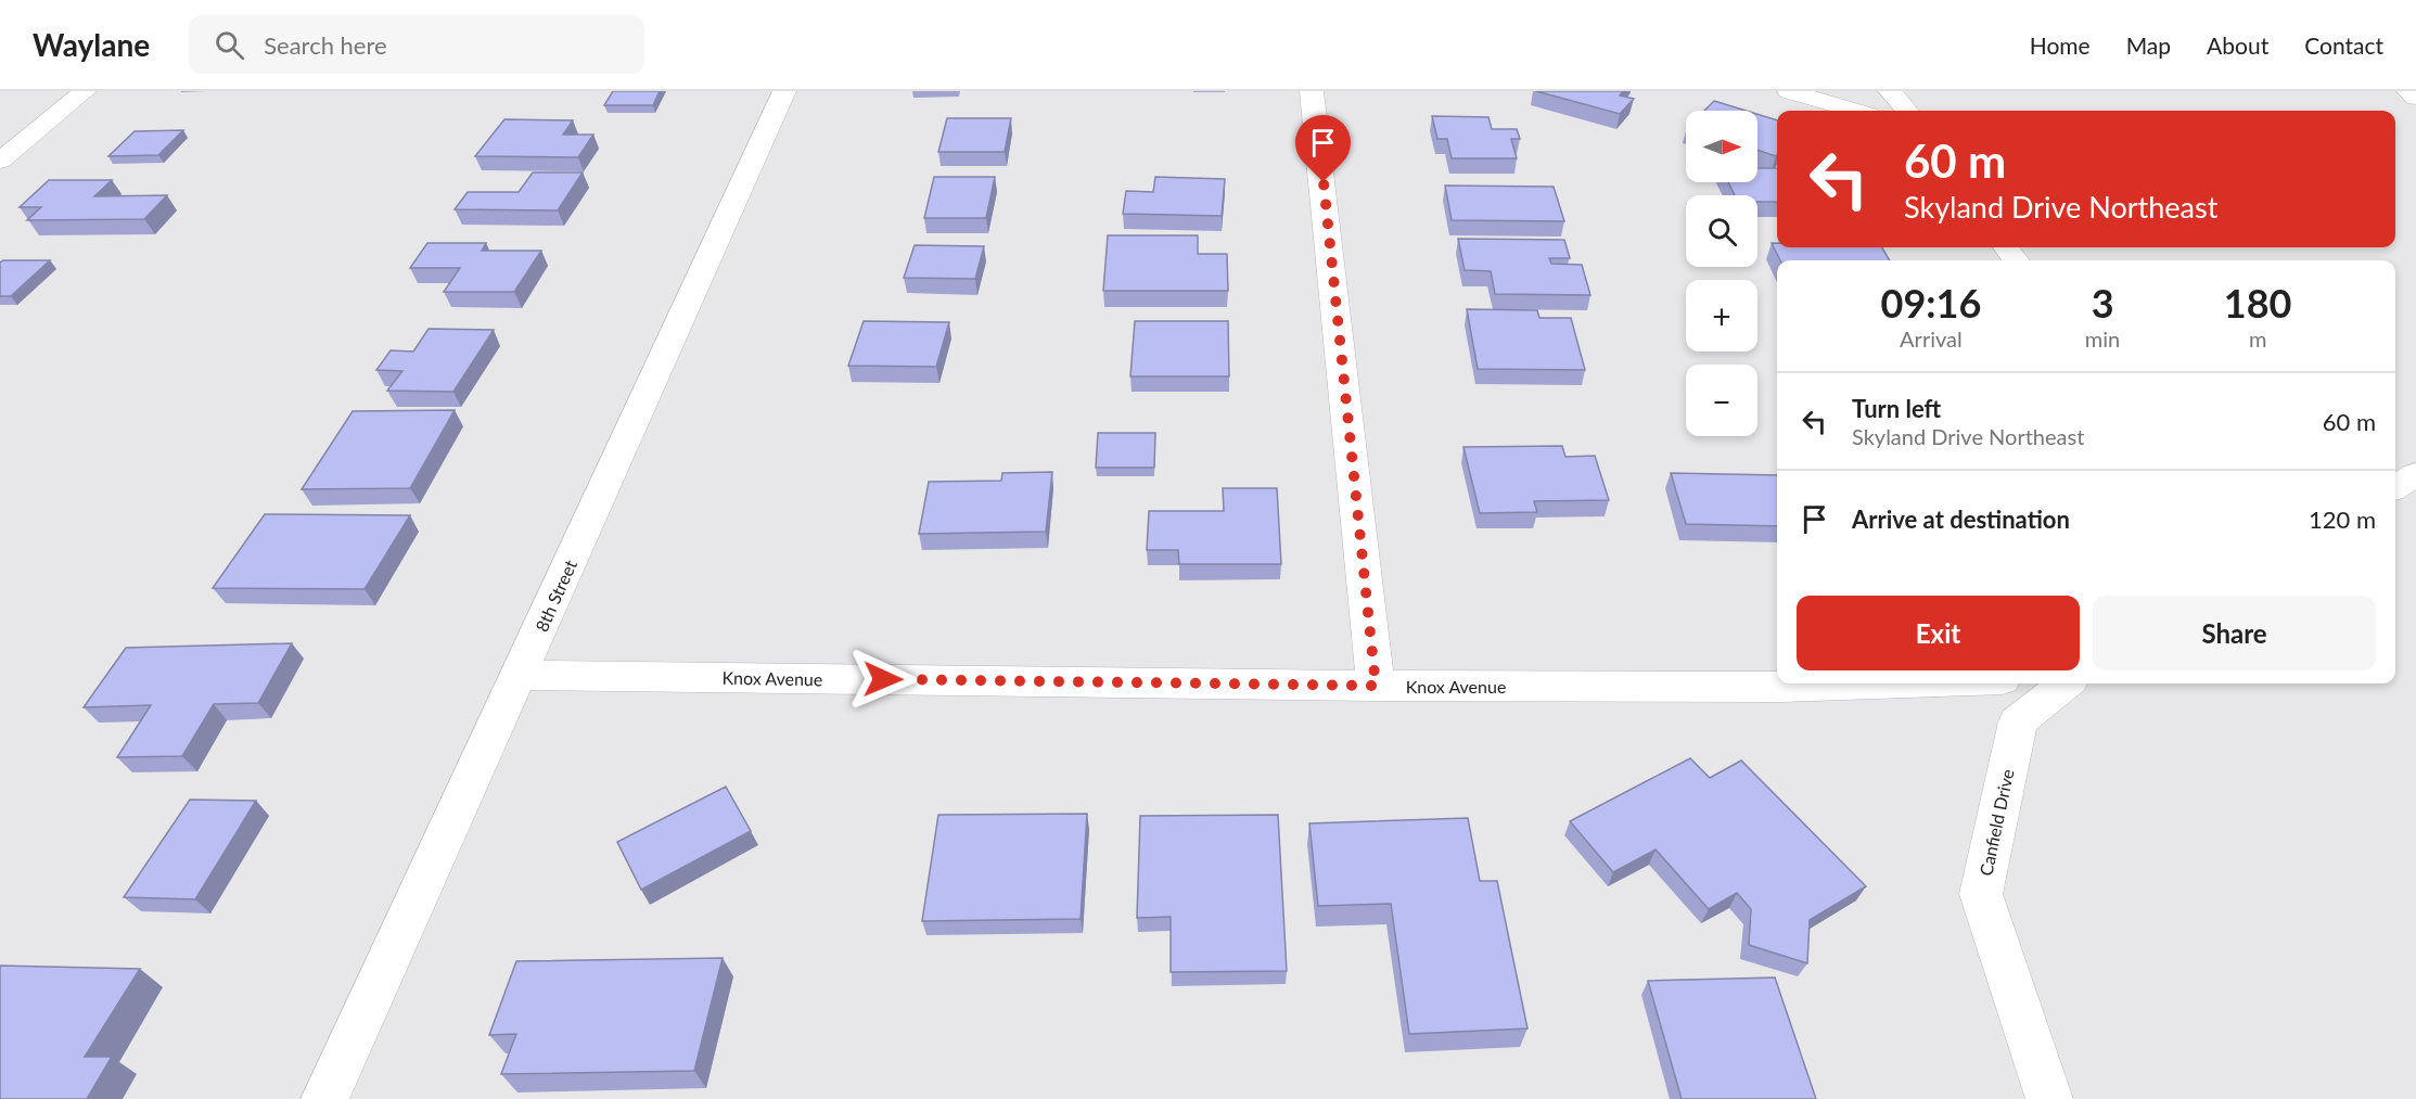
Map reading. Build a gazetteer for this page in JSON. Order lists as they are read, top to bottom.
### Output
{
  "streets": {
    "street": ["8th Street", "Knox Avenue", "Canfield Drive"]
  },
  "crossings": [
    ["8th Street", "Knox Avenue"]
  ],
  "north": "right",
  "page": {
    "header": "Waylane",
    "search": "Search here",
    "nav": [
      "Home",
      "Map",
      "About",
      "Contact"
    ],
    "map_buttons": ["+", "−"],
    "turn": ["60 m", "Skyland Drive Northeast"],
    "eta": [
      "09:16",
      "Arrival",
      "3",
      "min",
      "180",
      "m"
    ],
    "list": [
      {
        "name": "Turn left",
        "note": "Skyland Drive Northeast",
        "value": "60 m"
      },
      {
        "name": "Arrive at destination",
        "value": "120 m"
      }
    ],
    "buttons": ["Exit", "Share"]
  }
}
